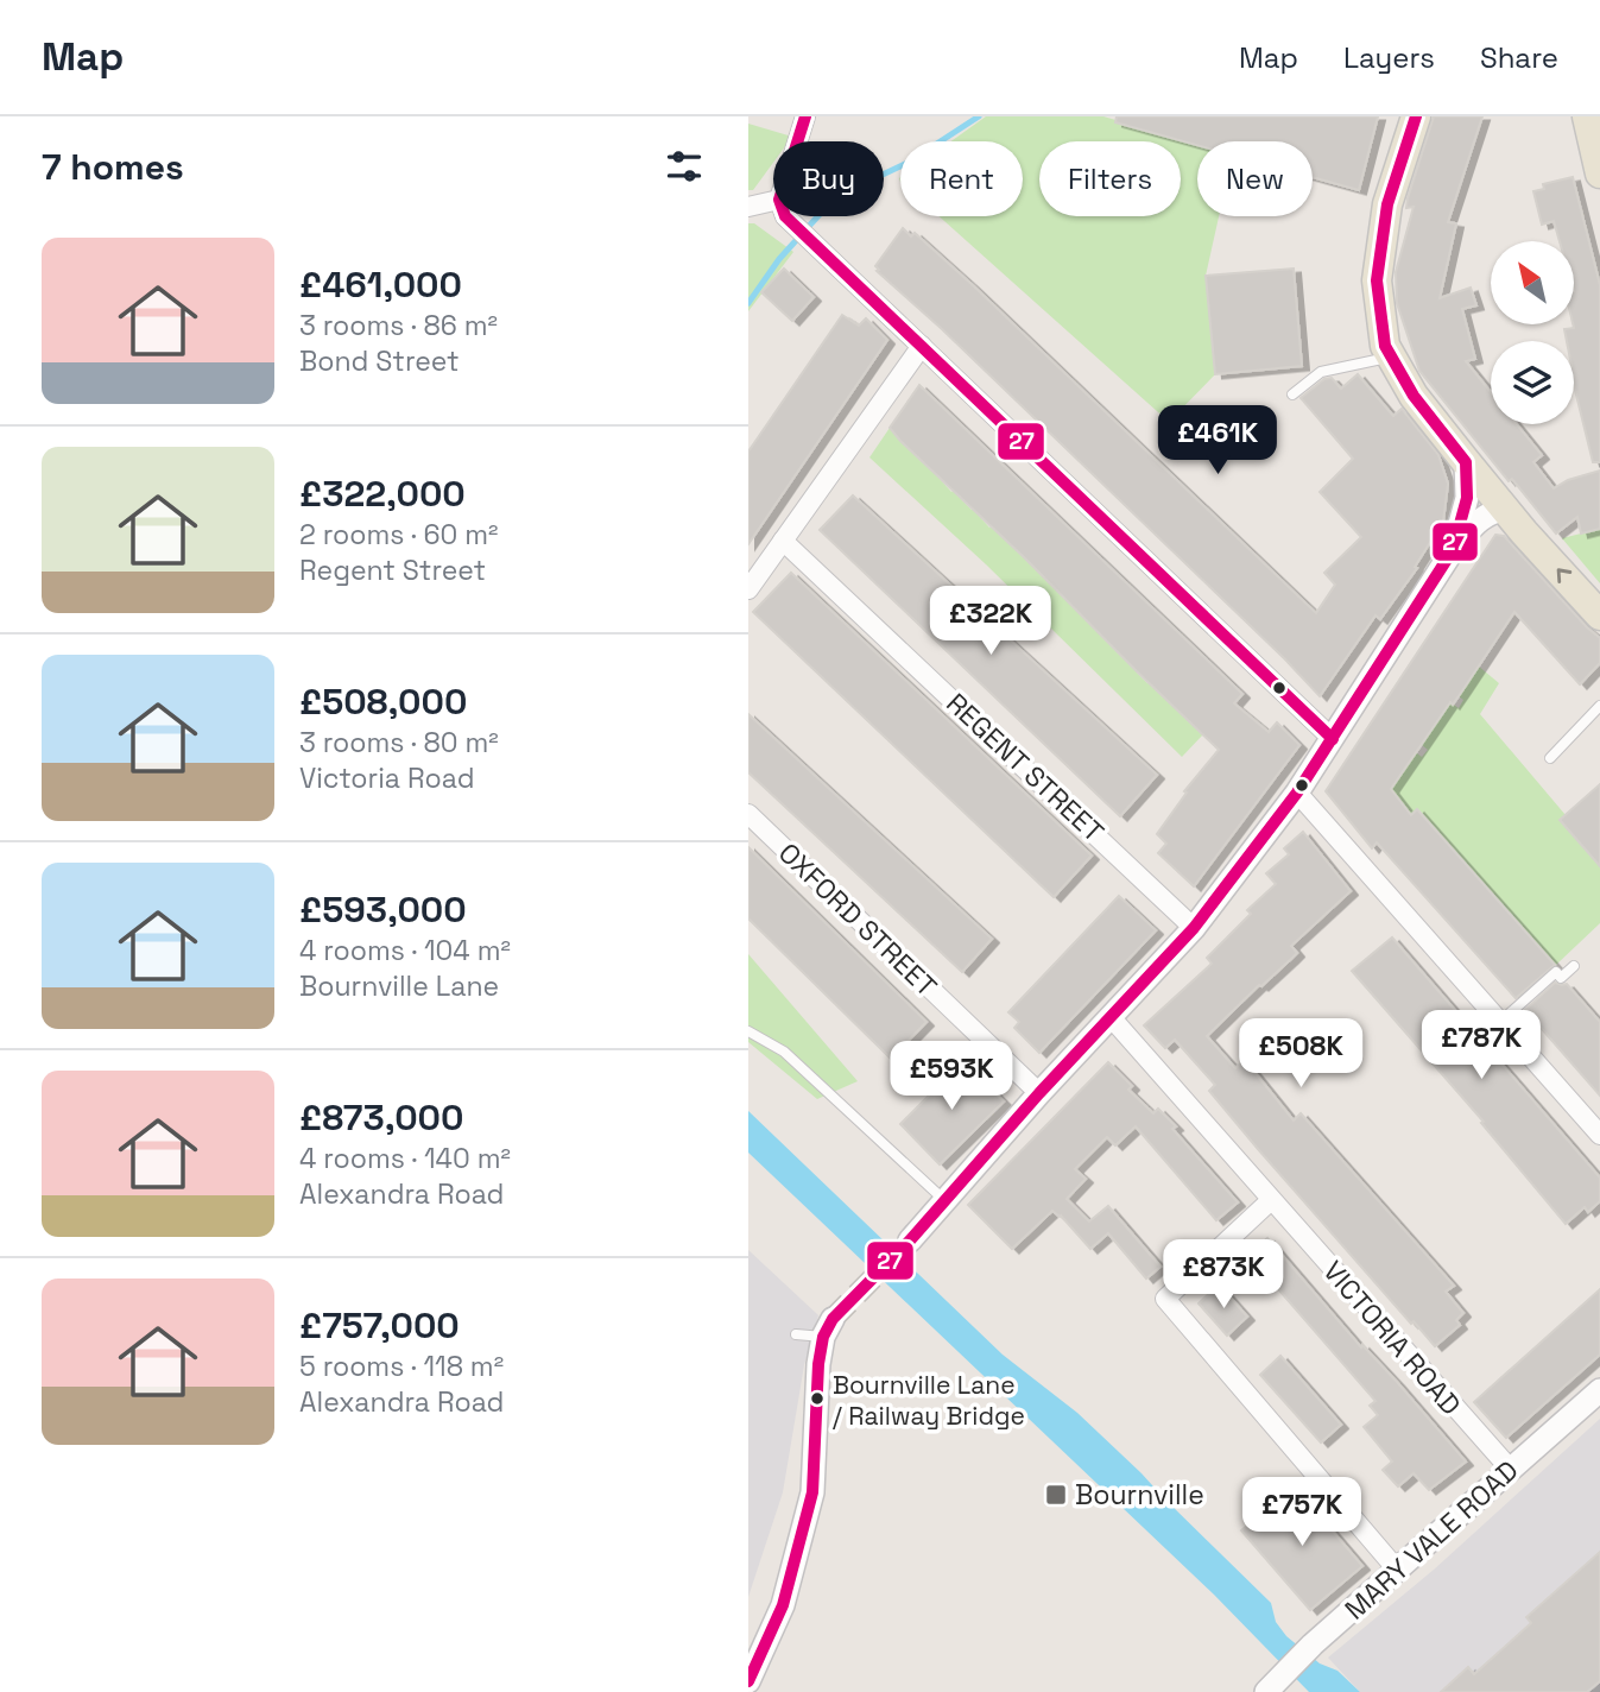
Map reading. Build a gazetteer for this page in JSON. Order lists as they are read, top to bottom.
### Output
{
  "streets": {
    "street": [
      "REGENT STREET",
      "OXFORD STREET",
      "VICTORIA ROAD",
      "MARY VALE ROAD"
    ]
  },
  "crossings": [
    ["VICTORIA ROAD", "MARY VALE ROAD"]
  ],
  "places": {
    "other": ["Bournville Lane / Railway Bridge"],
    "transit": ["Bournville"]
  },
  "lines": ["transit line 27"],
  "north": "top left",
  "page": {
    "header": "Map",
    "nav": ["Map", "Layers", "Share"],
    "heading": "7 homes",
    "chip": [
      "Buy",
      "Rent",
      "Filters",
      "New"
    ],
    "list": [
      {
        "name": "£461,000",
        "note": "3 rooms · 86 m² · Bond Street"
      },
      {
        "name": "£322,000",
        "note": "2 rooms · 60 m² · Regent Street"
      },
      {
        "name": "£508,000",
        "note": "3 rooms · 80 m² · Victoria Road"
      },
      {
        "name": "£593,000",
        "note": "4 rooms · 104 m² · Bournville Lane"
      },
      {
        "name": "£873,000",
        "note": "4 rooms · 140 m² · Alexandra Road"
      },
      {
        "name": "£757,000",
        "note": "5 rooms · 118 m² · Alexandra Road"
      }
    ],
    "price": [
      "£461K",
      "£322K",
      "£787K",
      "£508K",
      "£593K",
      "£873K",
      "£757K"
    ]
  }
}
